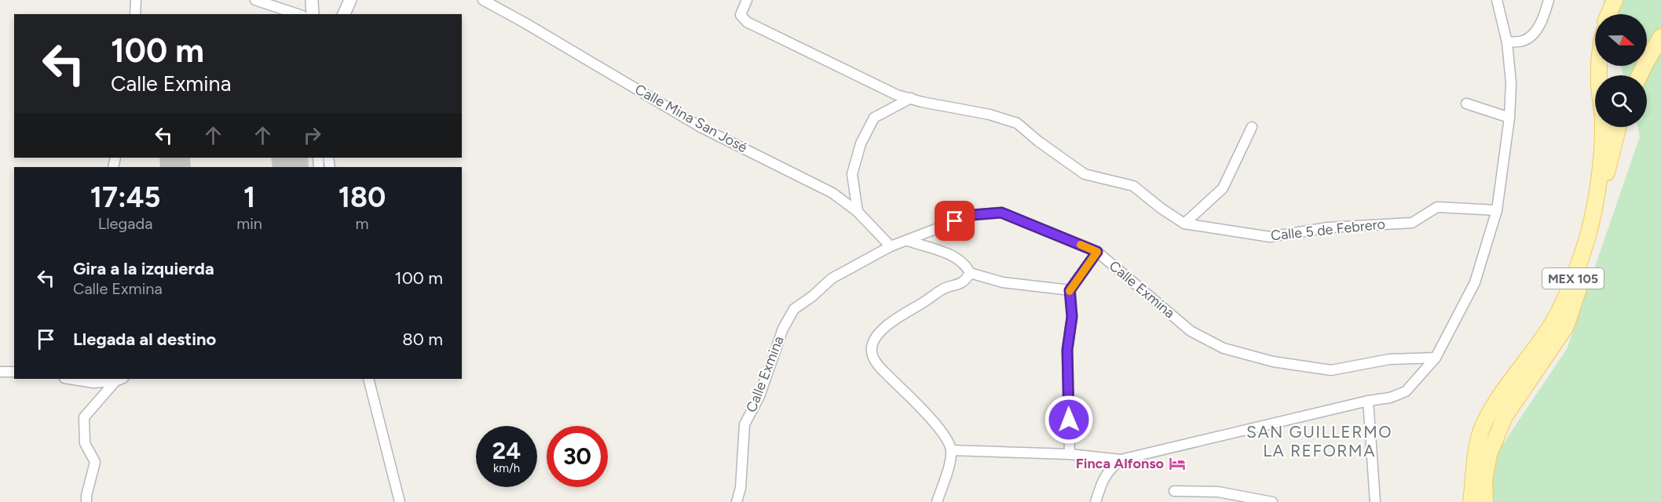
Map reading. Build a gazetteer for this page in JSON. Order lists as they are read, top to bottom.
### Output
{
  "streets": {
    "main road": ["MEX 105"],
    "street": ["Calle Mina San José", "Calle 5 de Febrero", "Calle Exmina"]
  },
  "crossings": [
    ["Calle Mina San José", "Calle Exmina"]
  ],
  "districts": ["SAN GUILLERMO LA REFORMA"],
  "places": {
    "hotel": ["Finca Alfonso"]
  },
  "north": "right",
  "page": {
    "turn": ["100 m", "Calle Exmina"],
    "eta": [
      "17:45",
      "Llegada",
      "1",
      "min",
      "180",
      "m"
    ],
    "list": [
      {
        "name": "Gira a la izquierda",
        "note": "Calle Exmina",
        "value": "100 m"
      },
      {
        "name": "Llegada al destino",
        "value": "80 m"
      }
    ],
    "speed": "24 km/h",
    "limit": "30"
  }
}
